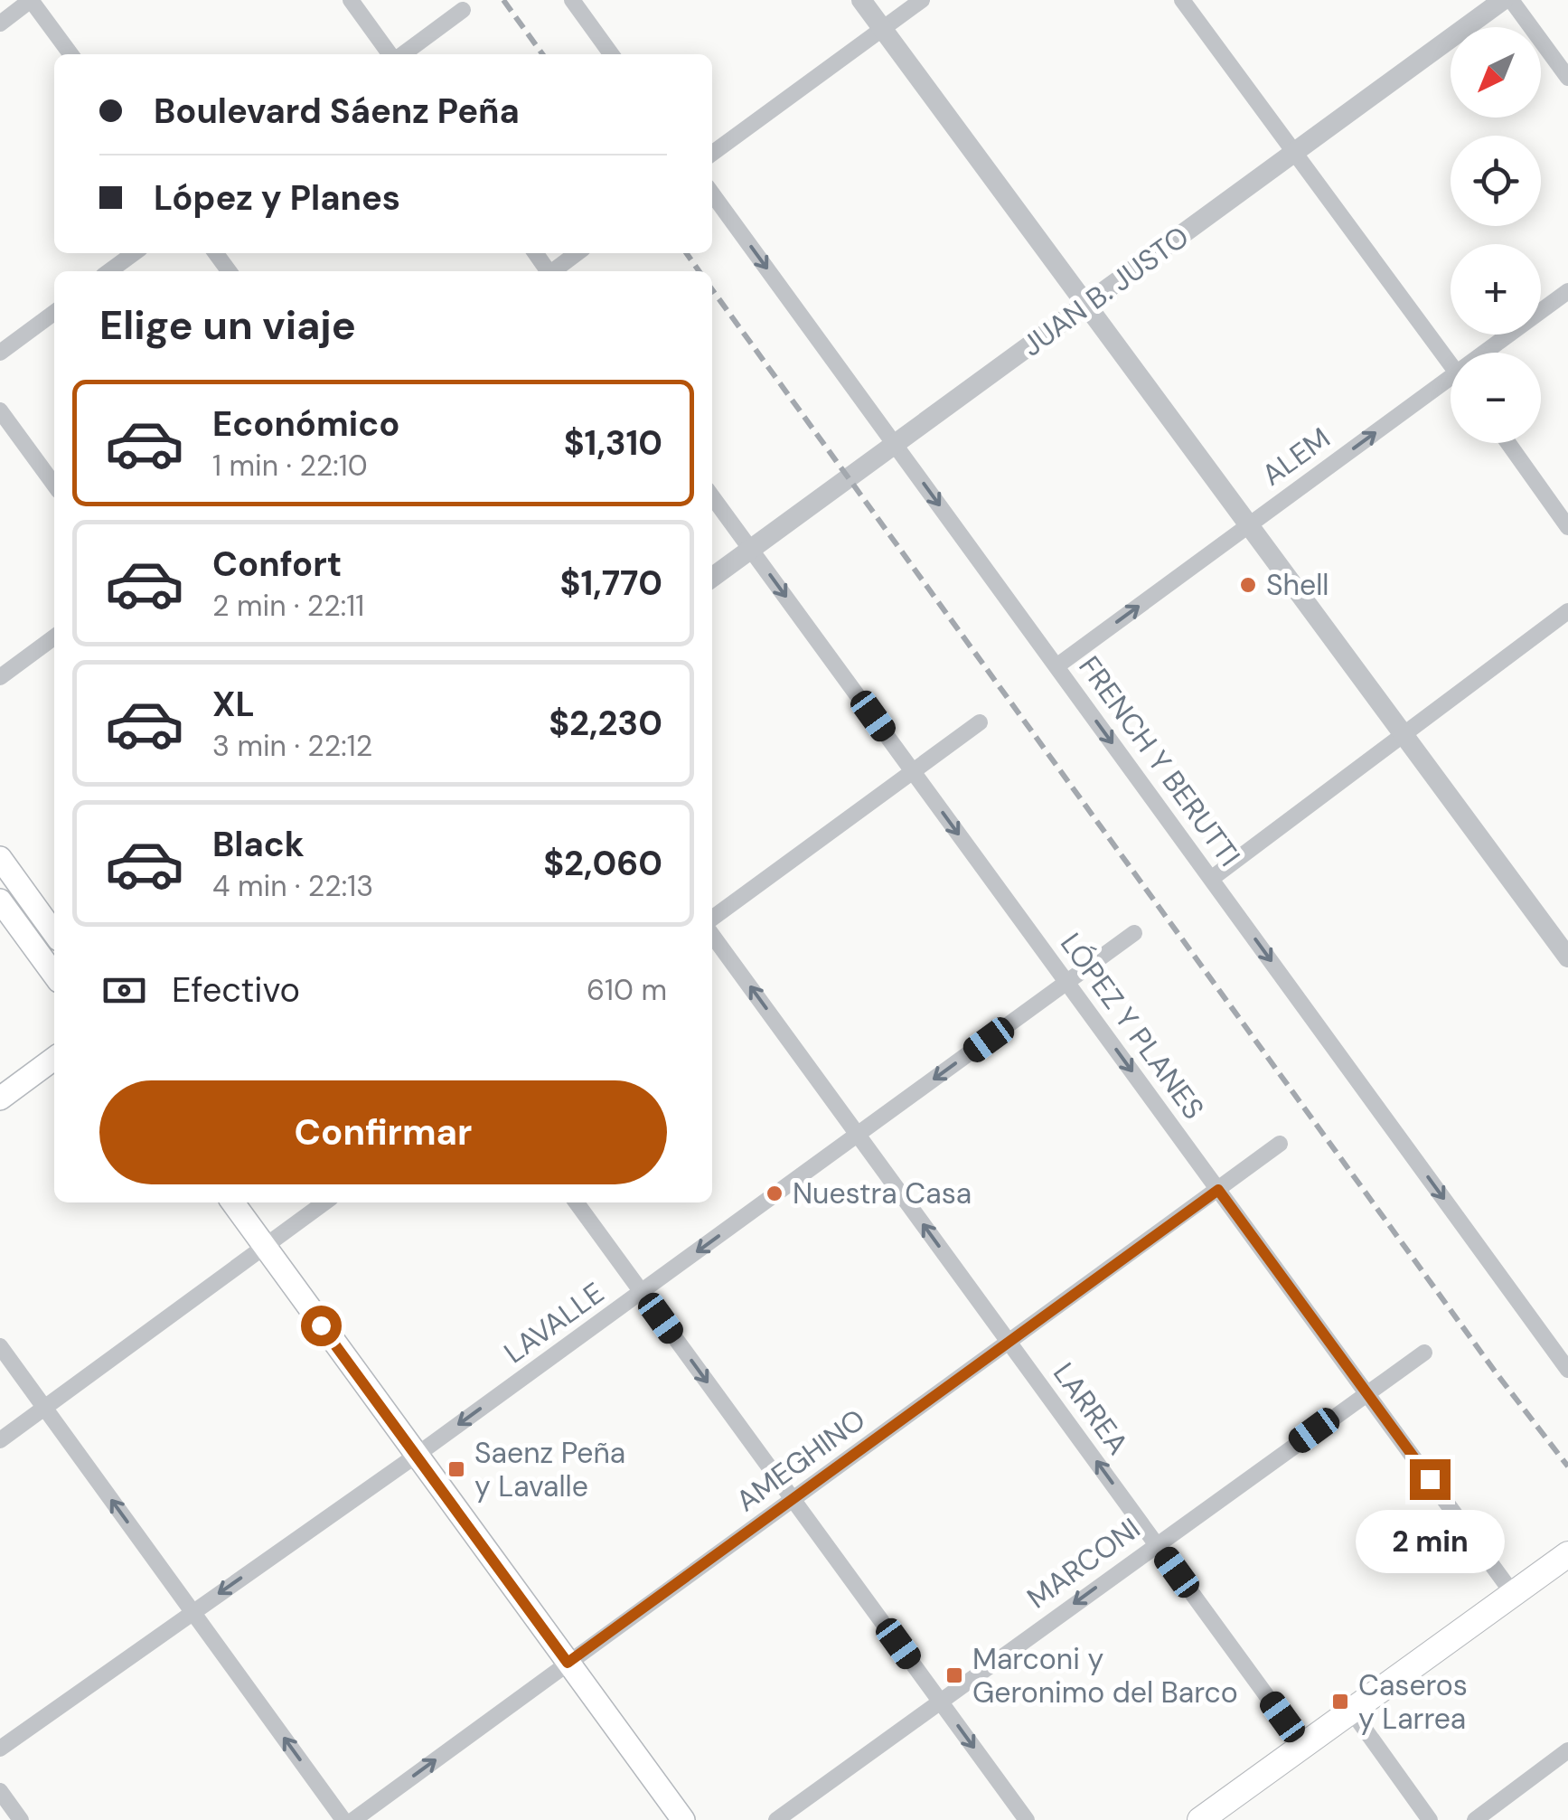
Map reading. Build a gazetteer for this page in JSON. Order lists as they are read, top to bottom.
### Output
{
  "streets": {
    "street": [
      "JUAN B. JUSTO",
      "ALEM",
      "FRENCH Y BERUTTI",
      "LÓPEZ Y PLANES",
      "LAVALLE",
      "LARREA",
      "AMEGHINO",
      "MARCONI"
    ]
  },
  "crossings": [
    ["JUAN B. JUSTO", "FRENCH Y BERUTTI"],
    ["JUAN B. JUSTO", "LÓPEZ Y PLANES"],
    ["ALEM", "FRENCH Y BERUTTI"],
    ["LÓPEZ Y PLANES", "LAVALLE"],
    ["LÓPEZ Y PLANES", "AMEGHINO"],
    ["LÓPEZ Y PLANES", "MARCONI"],
    ["LAVALLE", "LARREA"],
    ["LARREA", "AMEGHINO"],
    ["LARREA", "MARCONI"]
  ],
  "one_way": [
    "ALEM",
    "FRENCH Y BERUTTI",
    "LÓPEZ Y PLANES",
    "LAVALLE",
    "LARREA"
  ],
  "places": {
    "other": ["Shell", "Nuestra Casa"],
    "transit": ["Saenz Peña y Lavalle", "Marconi y Geronimo del Barco", "Caseros y Larrea"]
  },
  "north": "bottom left",
  "page": {
    "map_buttons": ["+", "−"],
    "banner": ["Boulevard Sáenz Peña", "López y Planes"],
    "heading": "Elige un viaje",
    "list": [
      {
        "name": "Económico",
        "note": "1 min · 22:10",
        "value": "$1,310"
      },
      {
        "name": "Confort",
        "note": "2 min · 22:11",
        "value": "$1,770"
      },
      {
        "name": "XL",
        "note": "3 min · 22:12",
        "value": "$2,230"
      },
      {
        "name": "Black",
        "note": "4 min · 22:13",
        "value": "$2,060"
      }
    ],
    "pay": ["Efectivo", "610 m"],
    "buttons": "Confirmar",
    "bubble": "2 min"
  }
}
